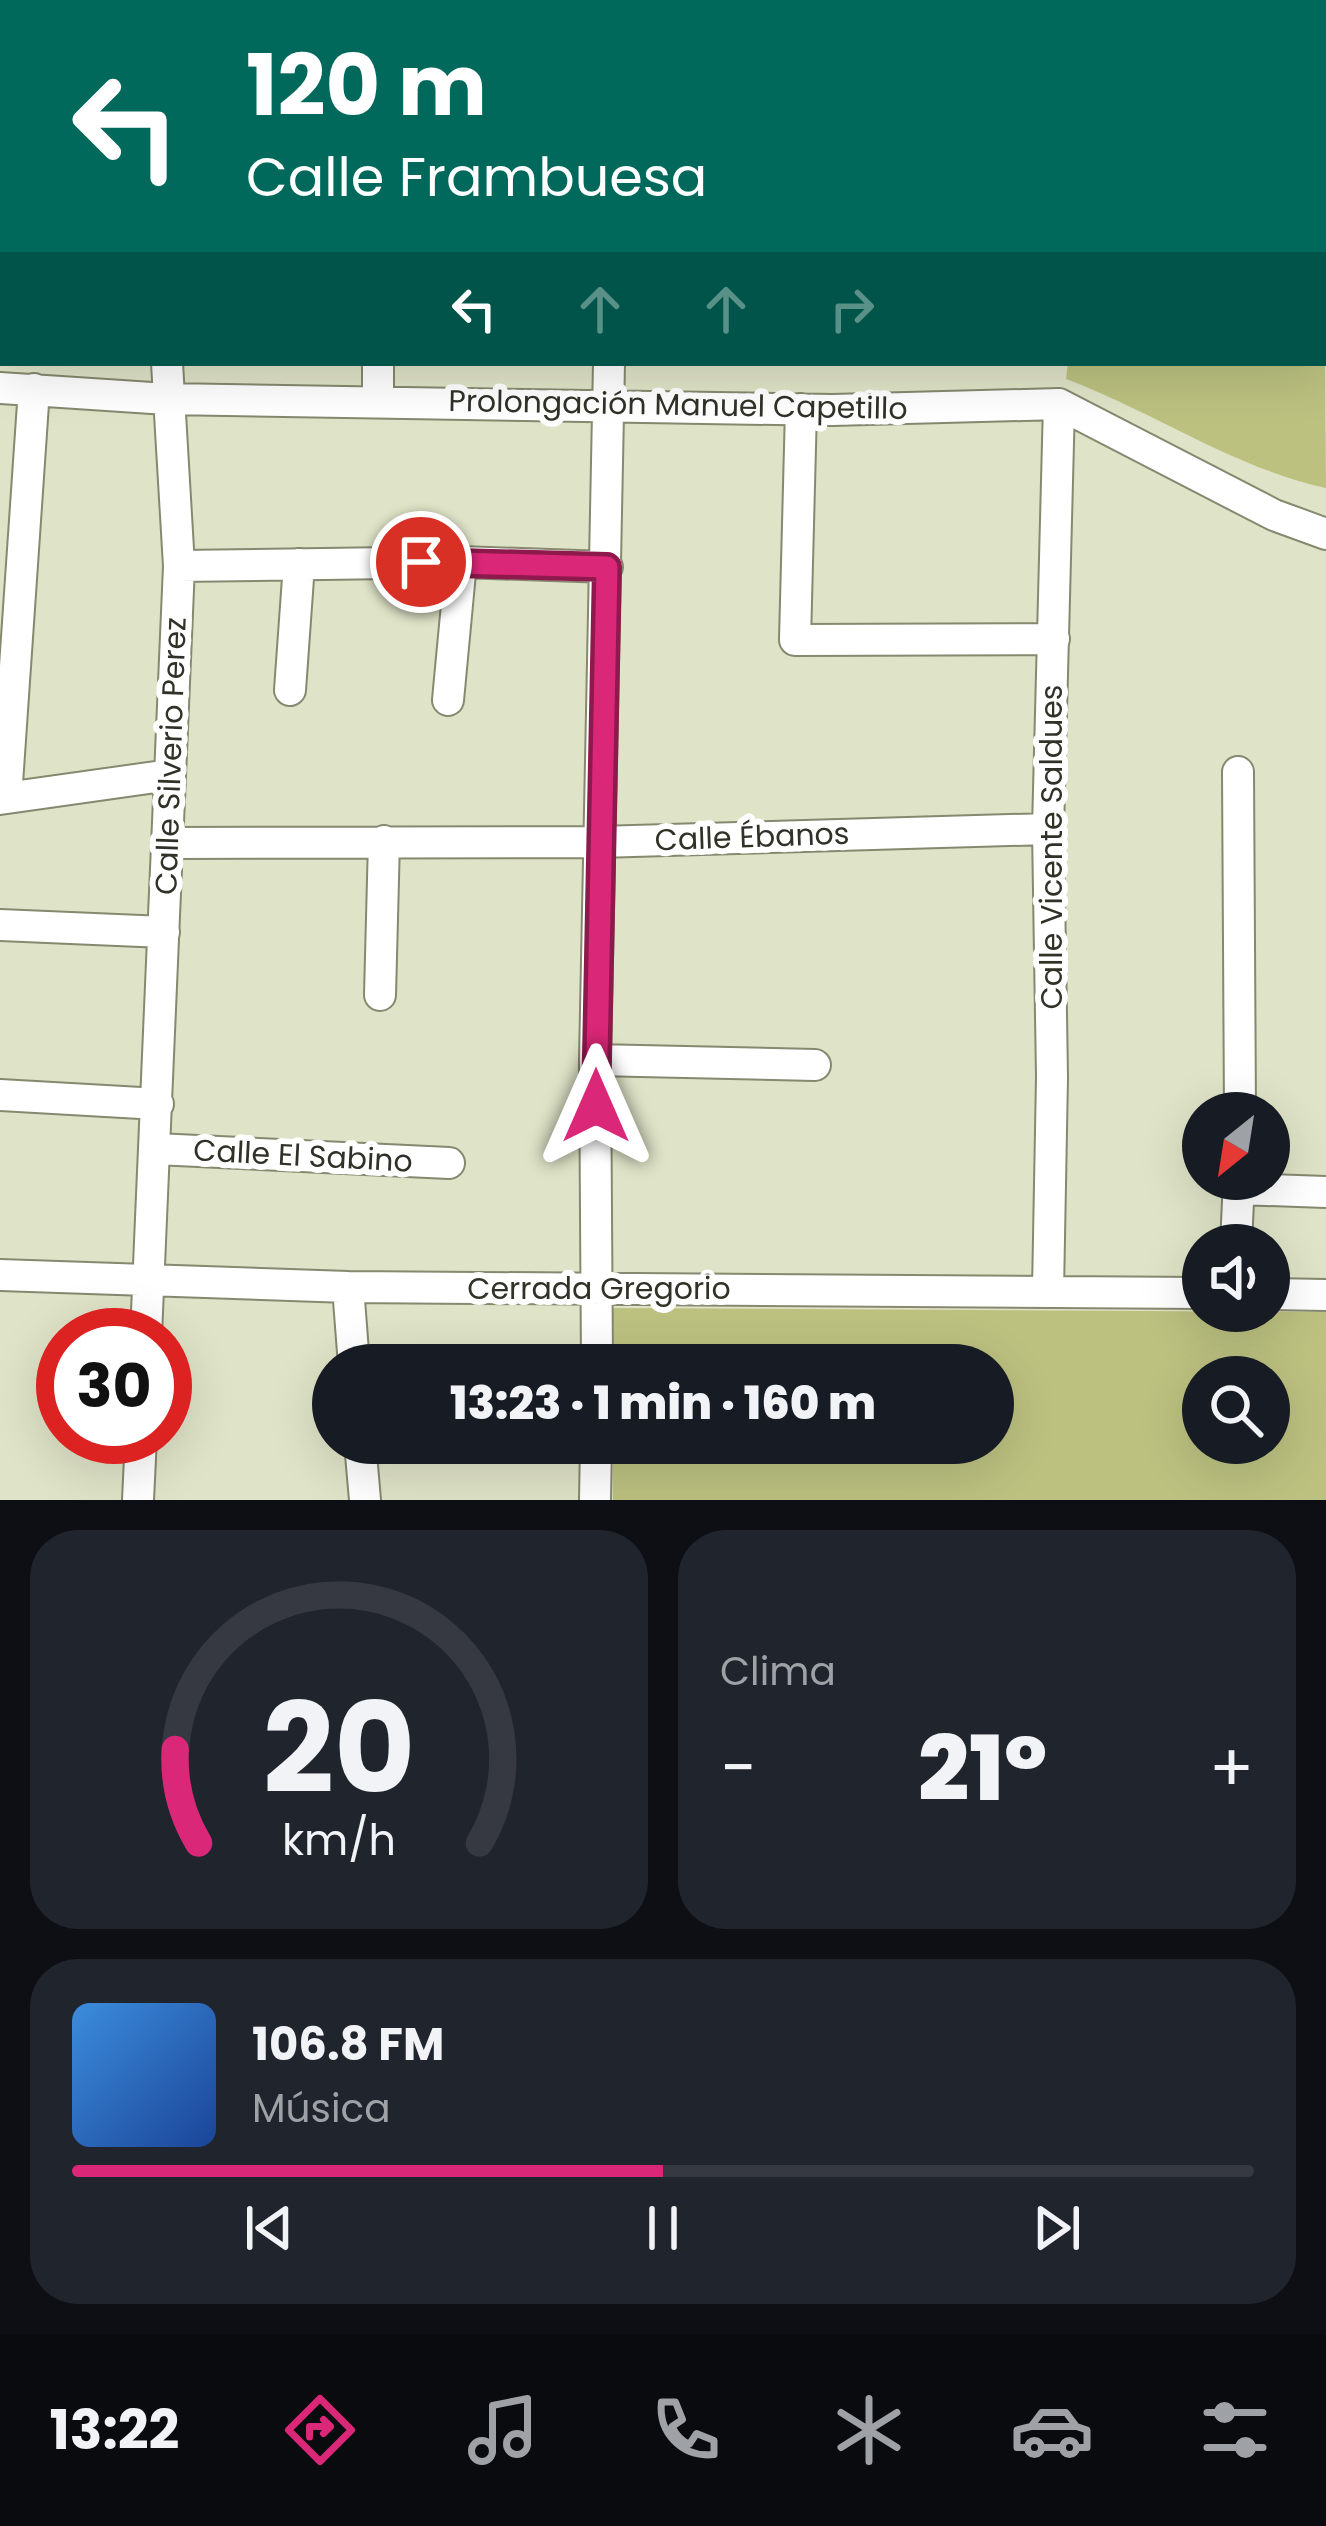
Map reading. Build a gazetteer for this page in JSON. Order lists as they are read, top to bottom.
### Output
{
  "streets": {
    "street": [
      "Prolongación Manuel Capetillo",
      "Calle Silverio Perez",
      "Calle Ébanos",
      "Calle Vicente Saldues",
      "Calle El Sabino",
      "Cerrada Gregorio"
    ]
  },
  "crossings": [
    ["Prolongación Manuel Capetillo", "Calle Silverio Perez"],
    ["Prolongación Manuel Capetillo", "Calle Vicente Saldues"],
    ["Calle Silverio Perez", "Calle Ébanos"],
    ["Calle Silverio Perez", "Calle El Sabino"],
    ["Calle Silverio Perez", "Cerrada Gregorio"],
    ["Calle Ébanos", "Calle Vicente Saldues"],
    ["Calle Vicente Saldues", "Cerrada Gregorio"]
  ],
  "north": "bottom left",
  "page": {
    "turn": ["120 m", "Calle Frambuesa"],
    "limit": "30",
    "trip": "13:23 · 1 min · 160 m",
    "tile": "Clima",
    "heat": ["−", "21°", "+"],
    "song": ["106.8 FM", "Música"],
    "tabs": "13:22",
    "gauge": ["20", "km/h"]
  }
}
